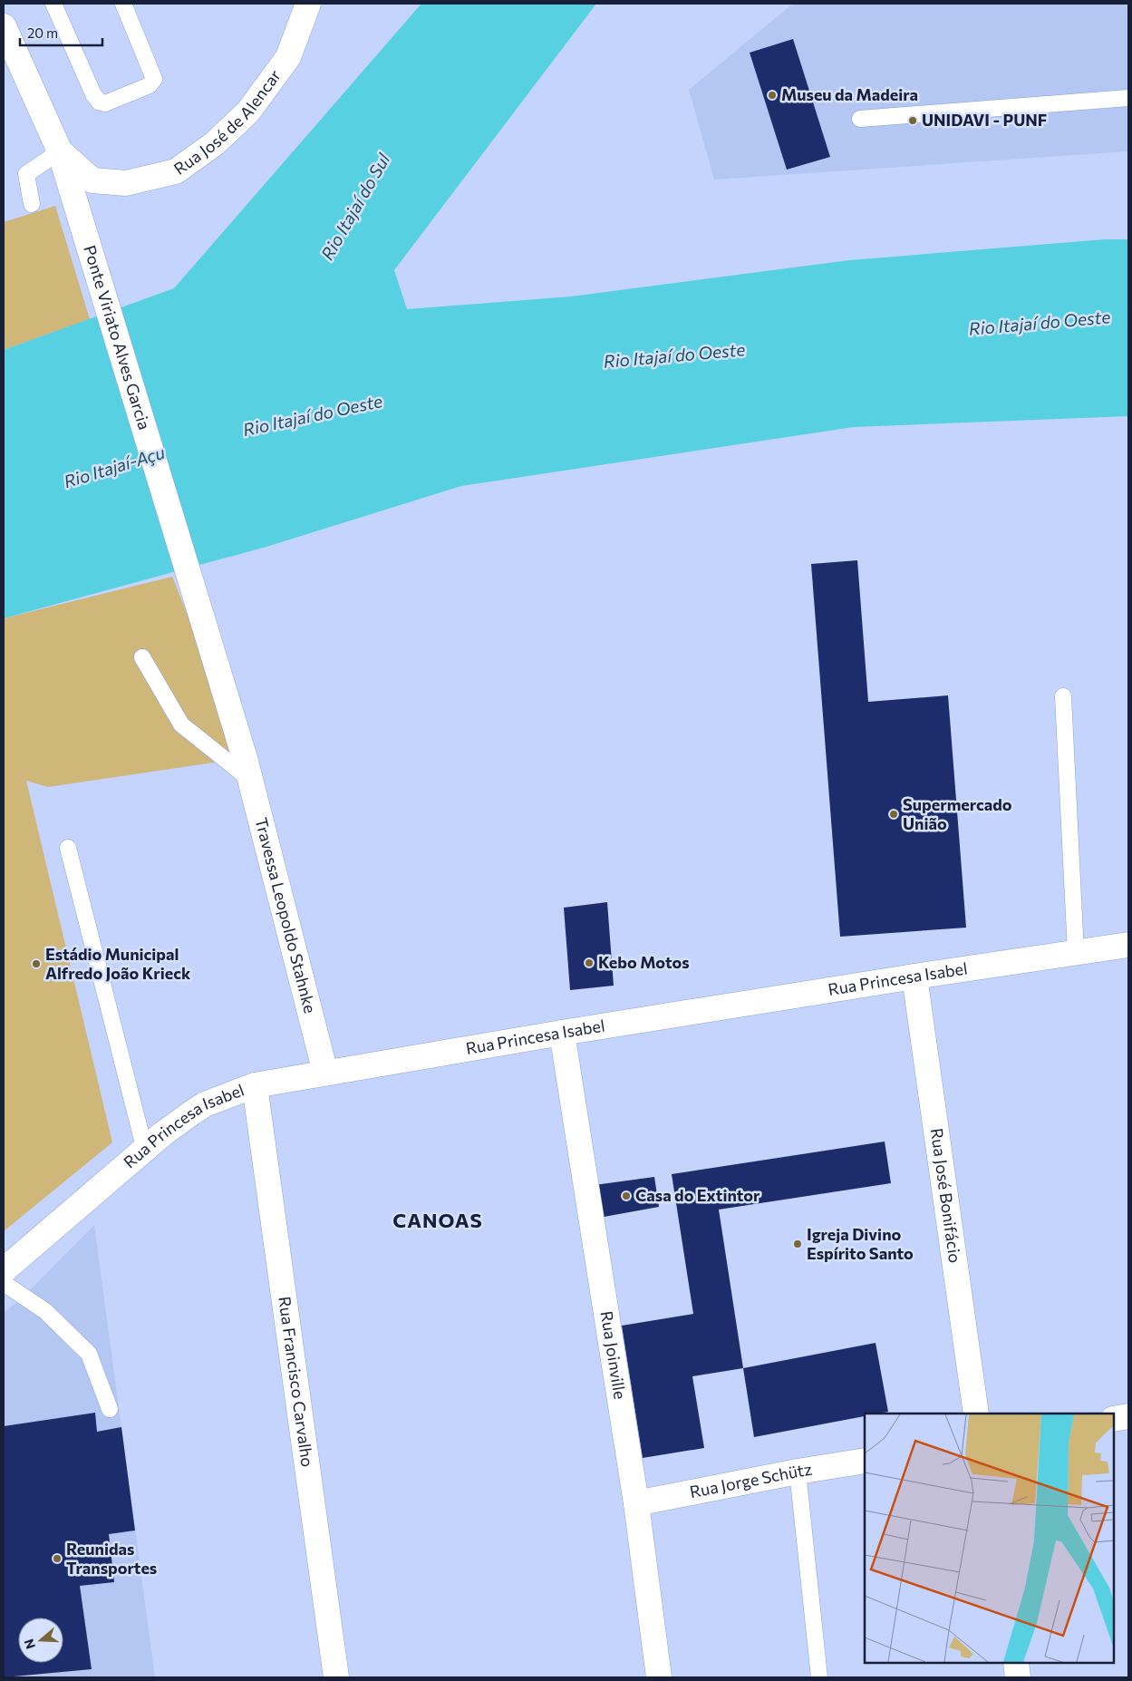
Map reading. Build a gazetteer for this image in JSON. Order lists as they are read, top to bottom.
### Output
{
  "streets": {
    "street": [
      "Rua José de Alencar",
      "Ponte Viriato Alves Garcia",
      "Travessa Leopoldo Stahnke",
      "Rua Princesa Isabel",
      "Rua José Bonifácio",
      "Rua Joinville",
      "Rua Francisco Carvalho",
      "Rua Jorge Schütz"
    ]
  },
  "crossings": [
    ["Rua José de Alencar", "Ponte Viriato Alves Garcia"],
    ["Ponte Viriato Alves Garcia", "Travessa Leopoldo Stahnke"],
    ["Travessa Leopoldo Stahnke", "Rua Princesa Isabel"],
    ["Rua Princesa Isabel", "Rua José Bonifácio"],
    ["Rua Princesa Isabel", "Rua Joinville"],
    ["Rua Princesa Isabel", "Rua Francisco Carvalho"],
    ["Rua Joinville", "Rua Jorge Schütz"]
  ],
  "districts": ["CANOAS"],
  "water": ["Rio Itajaí do Sul", "Rio Itajaí do Oeste", "Rio Itajaí-Açu"],
  "places": [
    "Museu da Madeira",
    "UNIDAVI - PUNF",
    "Supermercado União",
    "Kebo Motos",
    "Estádio Municipal Alfredo João Krieck",
    "Casa do Extintor",
    "Igreja Divino Espírito Santo",
    "Reunidas Transportes"
  ],
  "scale_bar": "20 m",
  "north": "left"
}
